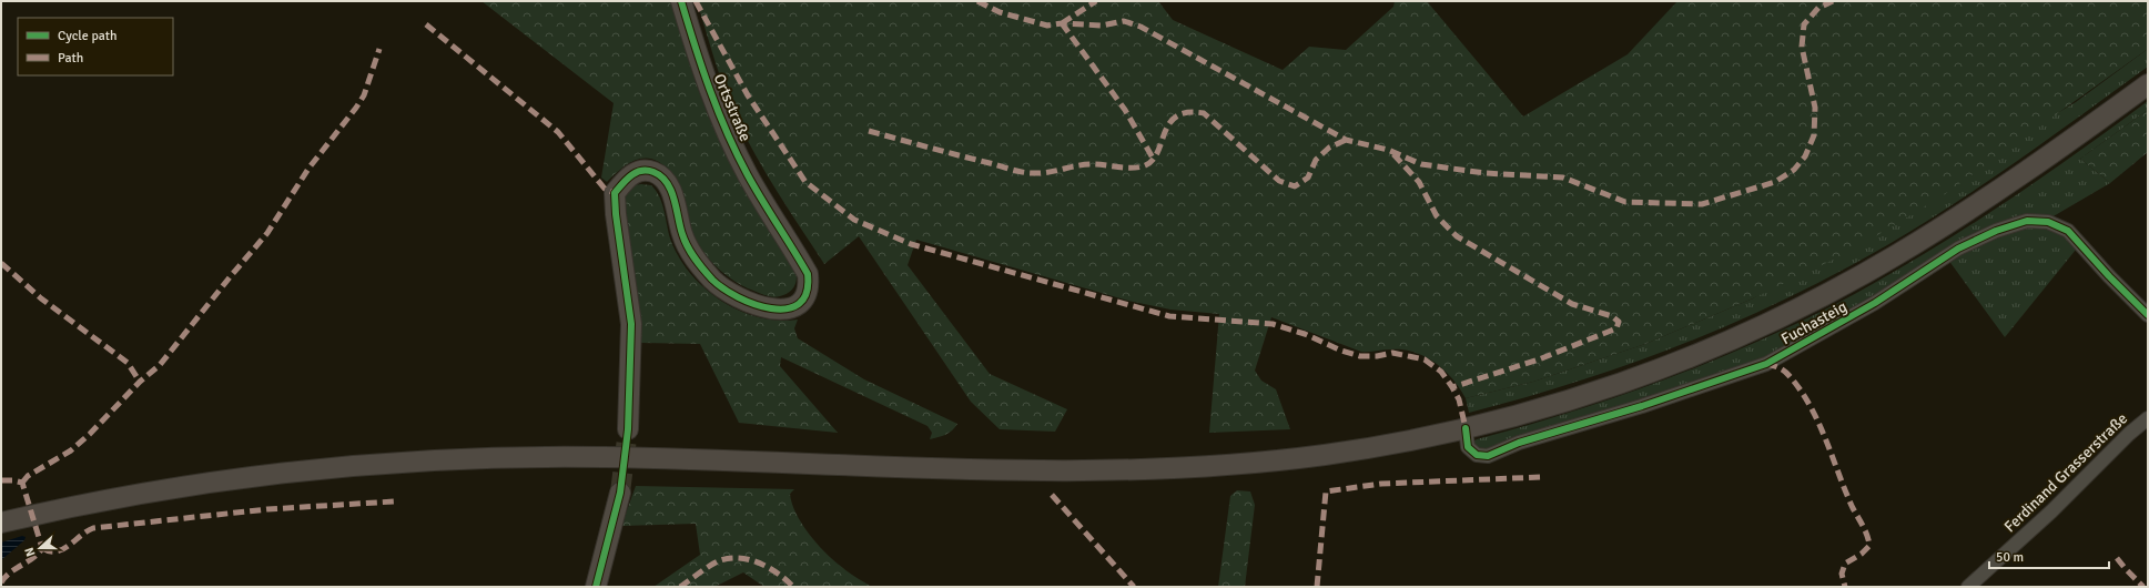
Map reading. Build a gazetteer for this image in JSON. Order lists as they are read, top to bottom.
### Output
{
  "streets": {
    "main road": ["Ortsstraße"],
    "street": ["Fuchasteig", "Ferdinand Grasserstraße"]
  },
  "legend": ["Cycle path", "Path"],
  "scale_bar": "50 m",
  "north": "left"
}
